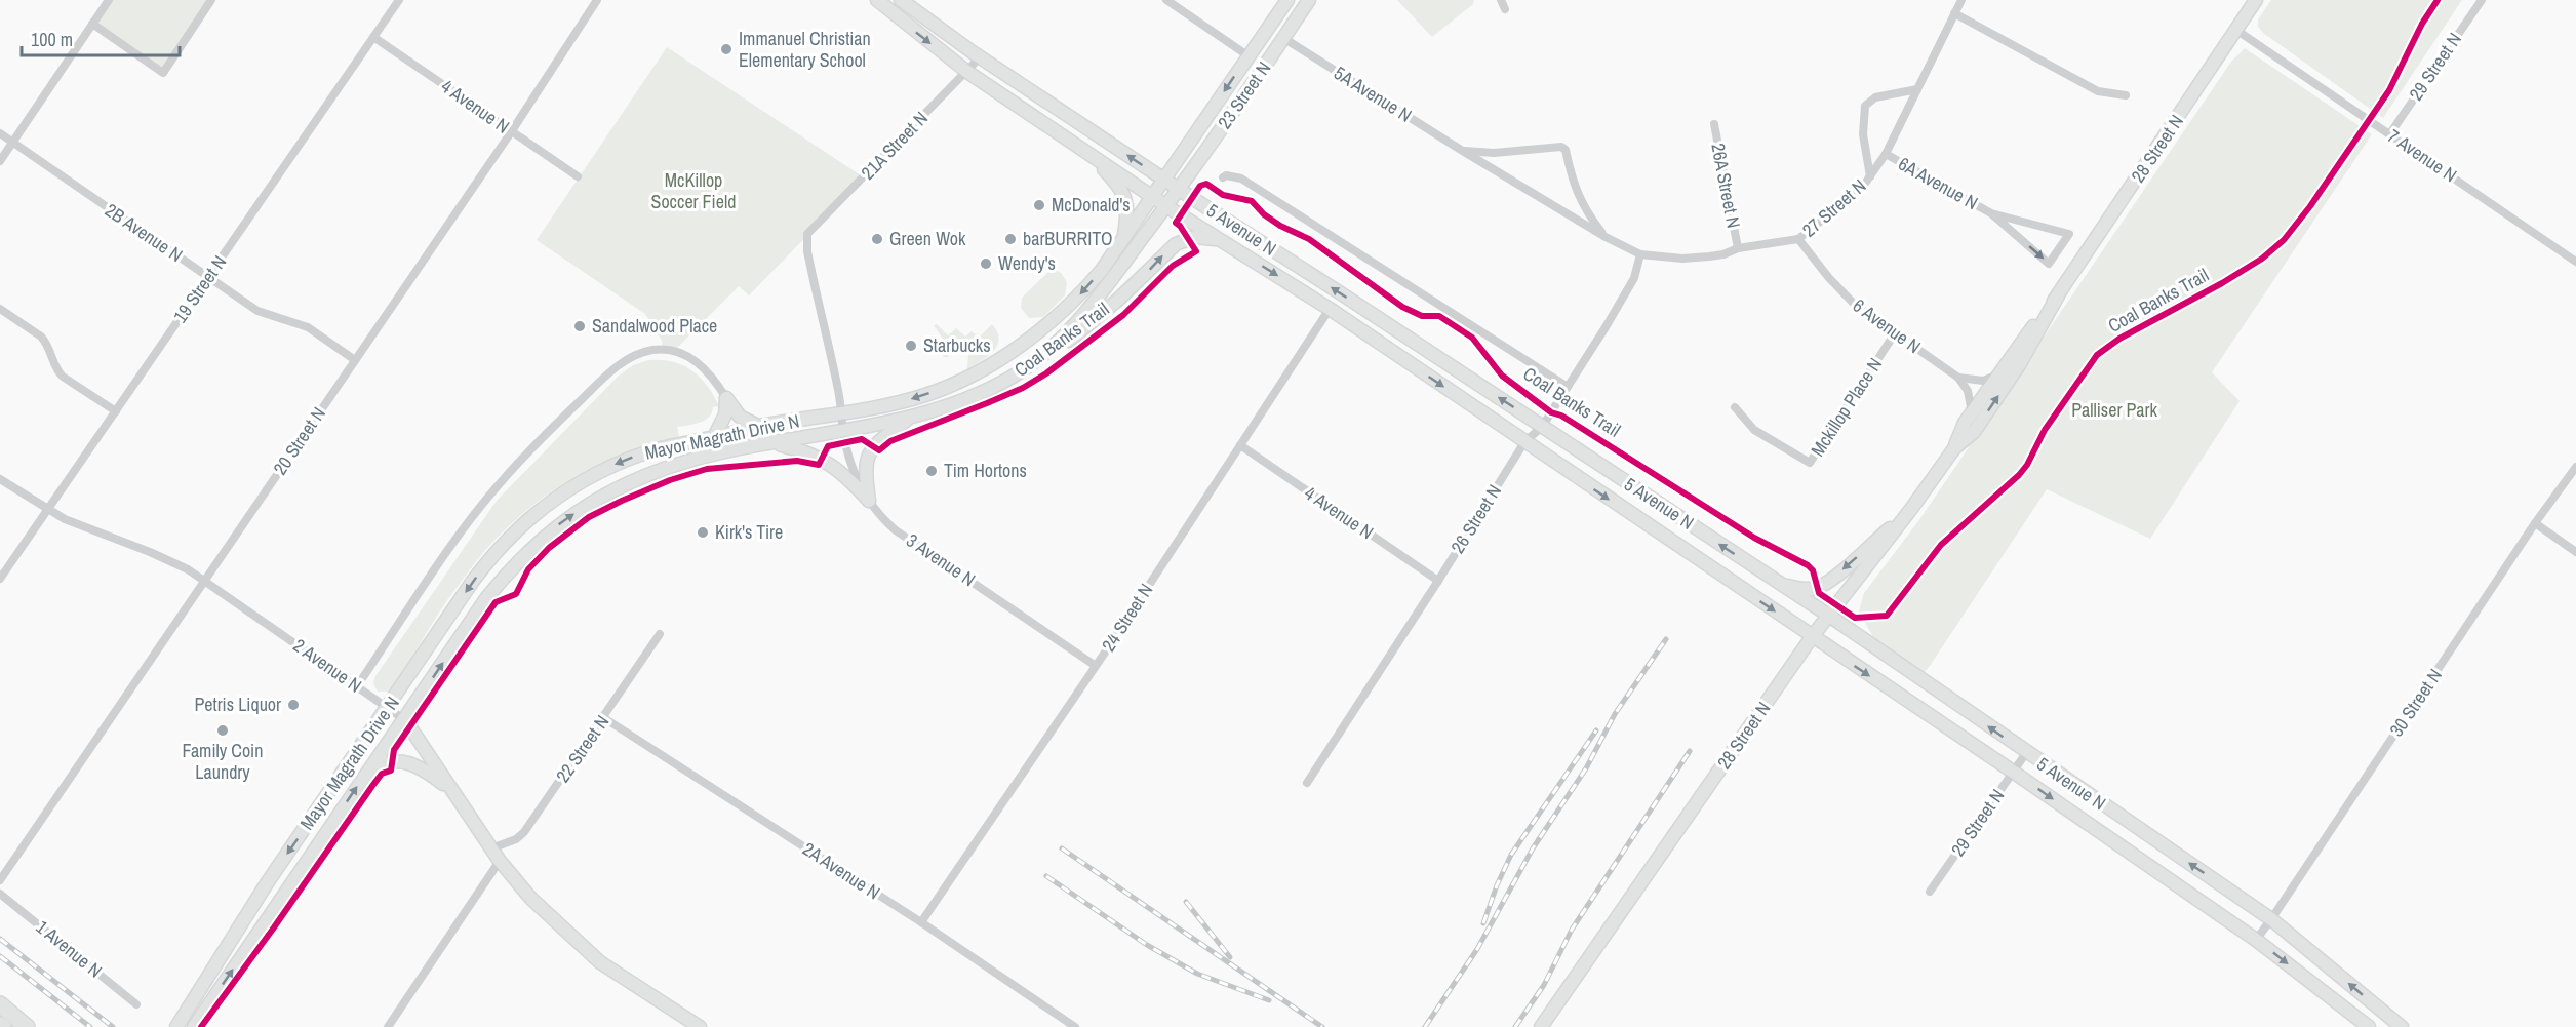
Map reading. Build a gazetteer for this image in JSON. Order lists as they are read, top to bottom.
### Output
{
  "streets": {
    "main road": [
      "23 Street N",
      "28 Street N",
      "5 Avenue N",
      "Mayor Magrath Drive N",
      "2 Avenue N"
    ],
    "street": [
      "29 Street N",
      "5A Avenue N",
      "4 Avenue N",
      "21A Street N",
      "7 Avenue N",
      "6A Avenue N",
      "26A Street N",
      "27 Street N",
      "2B Avenue N",
      "19 Street N",
      "6 Avenue N",
      "Mckillop Place N",
      "20 Street N",
      "26 Street N",
      "3 Avenue N",
      "24 Street N",
      "30 Street N",
      "22 Street N",
      "2A Avenue N",
      "1 Avenue N"
    ],
    "cycle path": ["Coal Banks Trail"]
  },
  "crossings": [
    ["29 Street N", "7 Avenue N"],
    ["29 Street N", "5 Avenue N"],
    ["5A Avenue N", "23 Street N"],
    ["5A Avenue N", "26A Street N"],
    ["5A Avenue N", "27 Street N"],
    ["5A Avenue N", "6 Avenue N"],
    ["5A Avenue N", "26 Street N"],
    ["23 Street N", "5 Avenue N"],
    ["23 Street N", "Mayor Magrath Drive N"],
    ["4 Avenue N", "19 Street N"],
    ["4 Avenue N", "20 Street N"],
    ["4 Avenue N", "26 Street N"],
    ["4 Avenue N", "24 Street N"],
    ["21A Street N", "5 Avenue N"],
    ["21A Street N", "3 Avenue N"],
    ["28 Street N", "7 Avenue N"],
    ["28 Street N", "5 Avenue N"],
    ["6A Avenue N", "27 Street N"],
    ["27 Street N", "6 Avenue N"],
    ["5 Avenue N", "Mayor Magrath Drive N"],
    ["5 Avenue N", "26 Street N"],
    ["5 Avenue N", "24 Street N"],
    ["5 Avenue N", "30 Street N"],
    ["2B Avenue N", "19 Street N"],
    ["2B Avenue N", "20 Street N"],
    ["19 Street N", "2 Avenue N"],
    ["6 Avenue N", "Mckillop Place N"],
    ["Mayor Magrath Drive N", "3 Avenue N"],
    ["Mayor Magrath Drive N", "2 Avenue N"],
    ["20 Street N", "2 Avenue N"],
    ["3 Avenue N", "24 Street N"],
    ["24 Street N", "2A Avenue N"],
    ["2 Avenue N", "22 Street N"],
    ["22 Street N", "2A Avenue N"]
  ],
  "parks": ["McKillop Soccer Field", "Palliser Park"],
  "places": [
    "Immanuel Christian Elementary School",
    "McDonald's",
    "Green Wok",
    "barBURRITO",
    "Wendy's",
    "Sandalwood Place",
    "Starbucks",
    "Tim Hortons",
    "Kirk's Tire",
    "Petris Liquor",
    "Family Coin Laundry"
  ],
  "scale_bar": "100 m"
}
